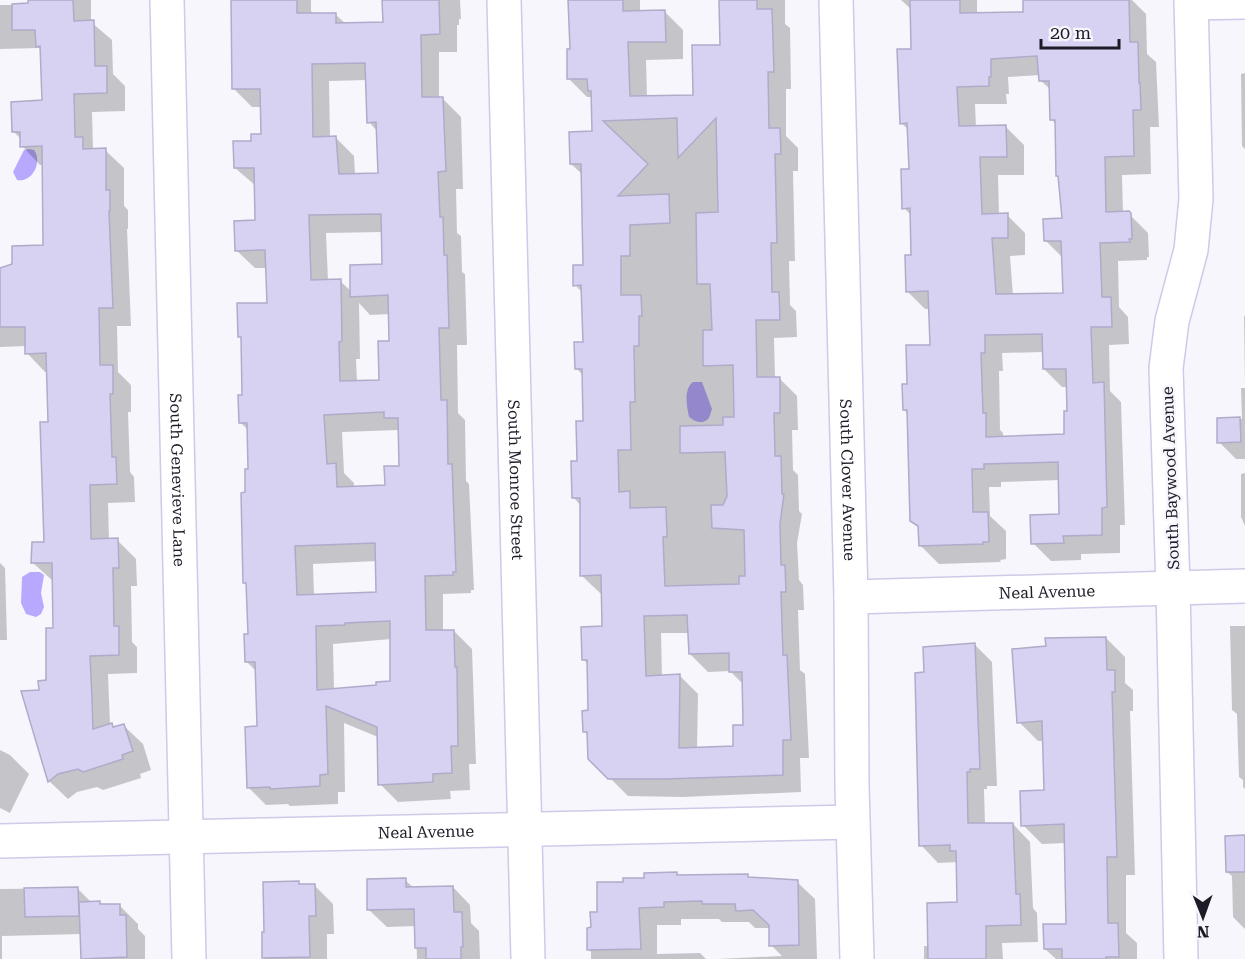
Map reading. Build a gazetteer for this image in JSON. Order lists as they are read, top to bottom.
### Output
{
  "streets": {
    "street": [
      "South Baywood Avenue",
      "South Genevieve Lane",
      "South Clover Avenue",
      "South Monroe Street",
      "Neal Avenue"
    ]
  },
  "crossings": [
    ["South Baywood Avenue", "Neal Avenue"],
    ["South Genevieve Lane", "Neal Avenue"],
    ["South Clover Avenue", "Neal Avenue"],
    ["South Monroe Street", "Neal Avenue"]
  ],
  "scale_bar": "20 m",
  "north": "bottom"
}
